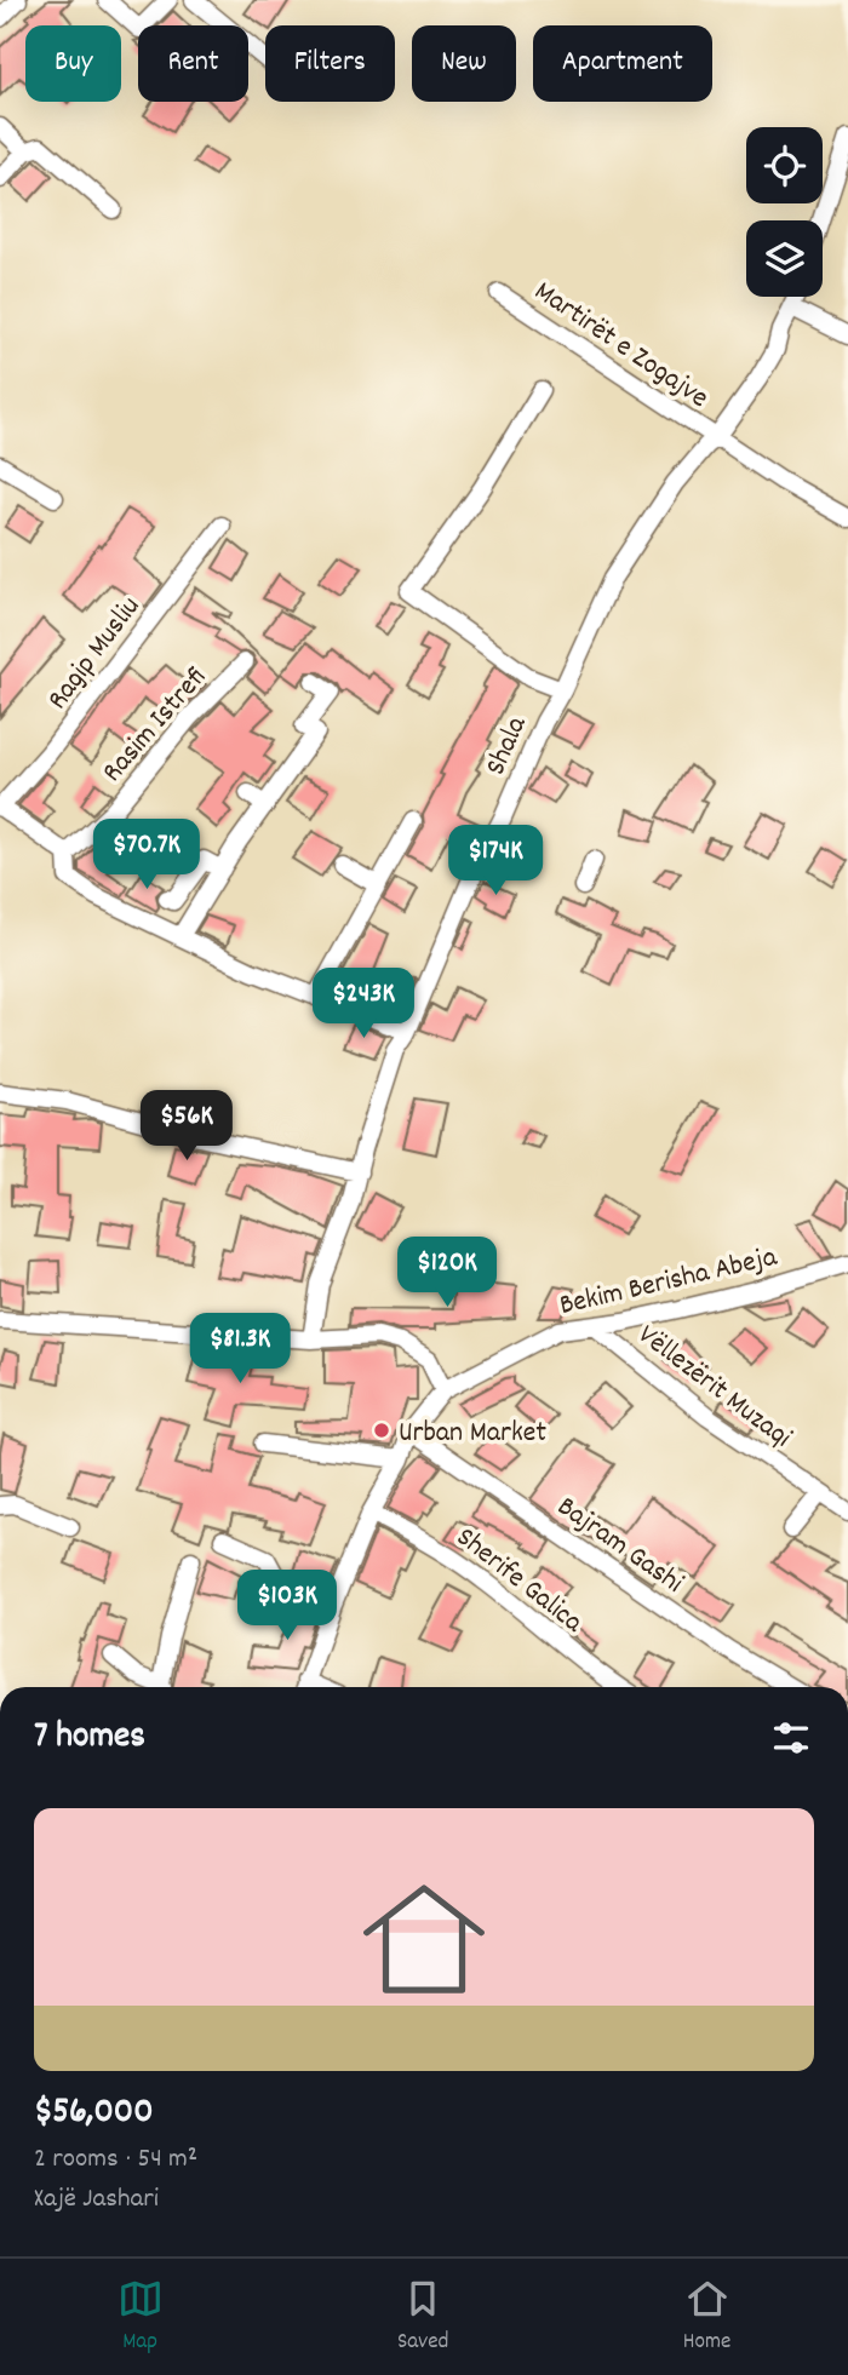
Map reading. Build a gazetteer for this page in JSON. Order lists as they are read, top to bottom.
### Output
{
  "streets": {
    "street": [
      "Martirët e Zogajve",
      "Ragip Musliu",
      "Rasim Istrefi",
      "Shala",
      "Bekim Berisha Abeja",
      "Vëllezërit Muzaqi",
      "Bajram Gashi",
      "Sherife Galica"
    ]
  },
  "crossings": [
    ["Martirët e Zogajve", "Shala"],
    ["Bekim Berisha Abeja", "Vëllezërit Muzaqi"],
    ["Bekim Berisha Abeja", "Bajram Gashi"],
    ["Bekim Berisha Abeja", "Sherife Galica"]
  ],
  "places": ["Urban Market"],
  "page": {
    "chip": [
      "Buy",
      "Rent",
      "Filters",
      "New",
      "Apartment"
    ],
    "price": [
      "$70.7K",
      "$174K",
      "$243K",
      "$56K",
      "$120K",
      "$81.3K",
      "$103K"
    ],
    "heading": "7 homes",
    "list": [
      {
        "name": "$56,000",
        "note": "2 rooms · 54 m² · Xajë Jashari"
      }
    ],
    "tabs": ["Map", "Saved", "Home"]
  }
}
